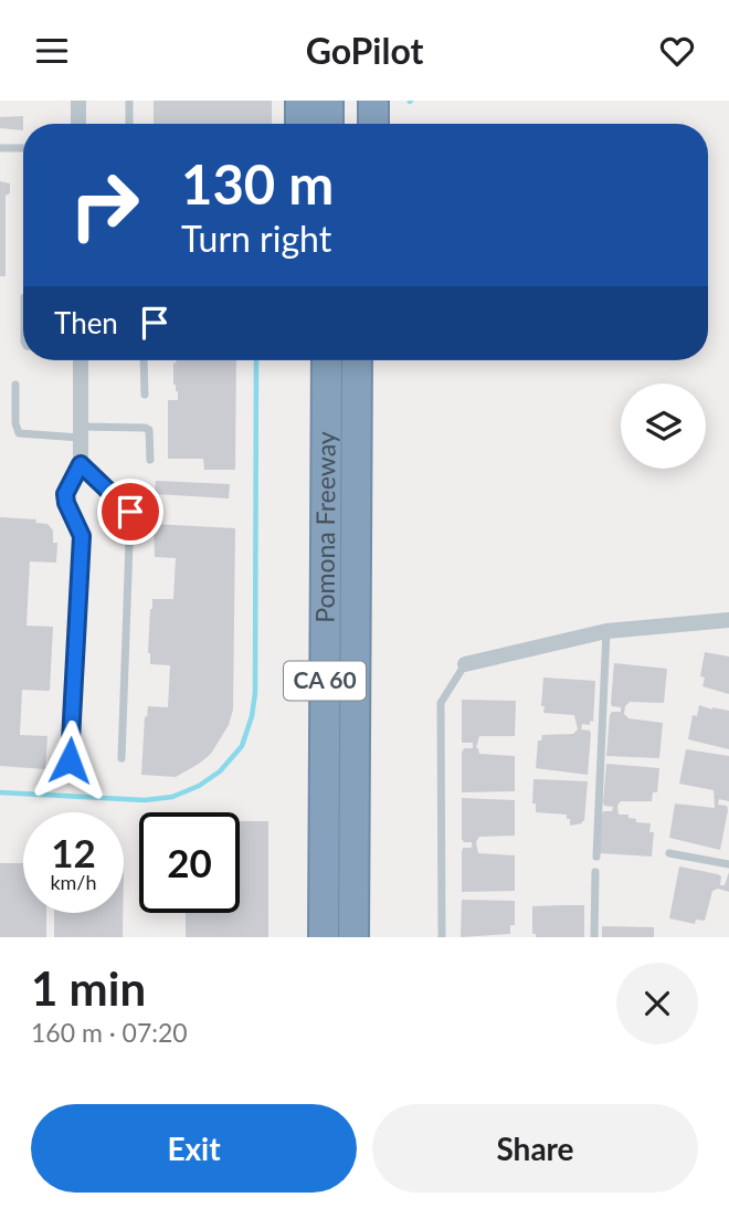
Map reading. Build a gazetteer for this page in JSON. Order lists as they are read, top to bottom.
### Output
{
  "streets": {
    "highway": ["Pomona Freeway", "CA 60"]
  },
  "page": {
    "header": "GoPilot",
    "turn": ["130 m", "Turn right"],
    "then": "Then",
    "speed": "12 km/h",
    "limit": "20",
    "heading": ["1 min", "160 m · 07:20"],
    "buttons": ["Exit", "Share"]
  }
}
